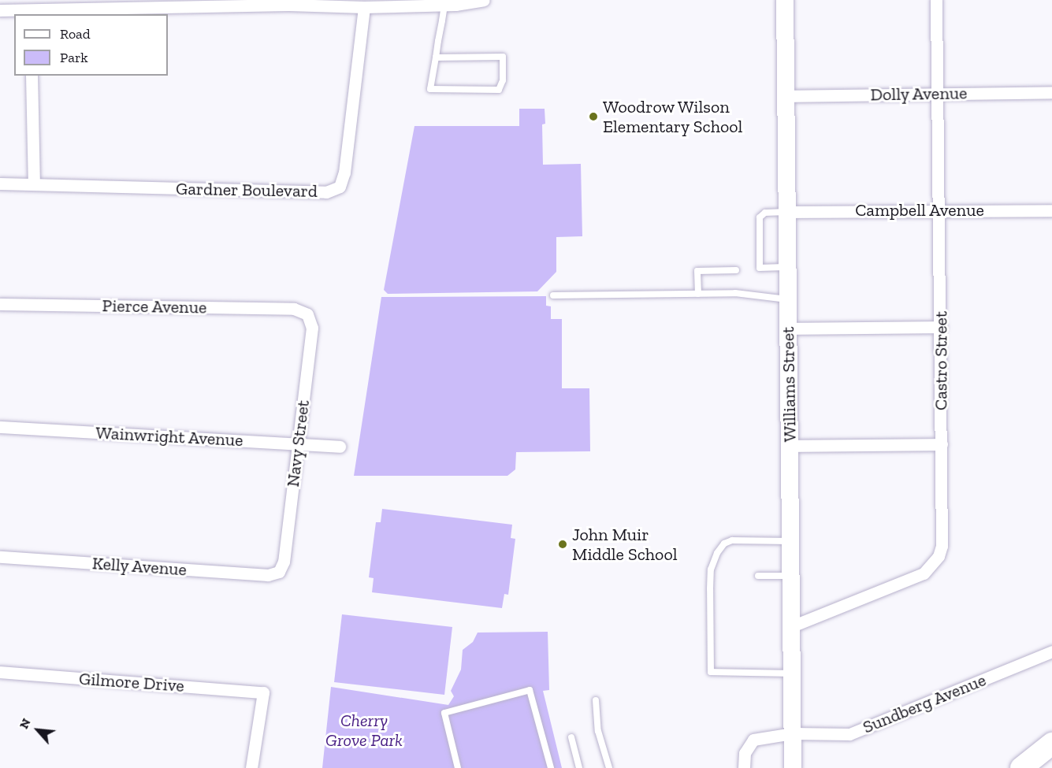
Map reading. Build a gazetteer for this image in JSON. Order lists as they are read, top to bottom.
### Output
{
  "streets": {
    "street": [
      "Dolly Avenue",
      "Gardner Boulevard",
      "Campbell Avenue",
      "Pierce Avenue",
      "Castro Street",
      "Williams Street",
      "Wainwright Avenue",
      "Navy Street",
      "Kelly Avenue",
      "Gilmore Drive",
      "Sundberg Avenue"
    ]
  },
  "crossings": [
    ["Dolly Avenue", "Castro Street"],
    ["Dolly Avenue", "Williams Street"],
    ["Campbell Avenue", "Castro Street"],
    ["Campbell Avenue", "Williams Street"],
    ["Pierce Avenue", "Navy Street"],
    ["Castro Street", "Williams Street"],
    ["Williams Street", "Sundberg Avenue"],
    ["Wainwright Avenue", "Navy Street"],
    ["Navy Street", "Kelly Avenue"]
  ],
  "parks": ["Cherry Grove Park"],
  "places": ["Woodrow Wilson Elementary School", "John Muir Middle School"],
  "legend": ["Road", "Park"],
  "north": "top left"
}
